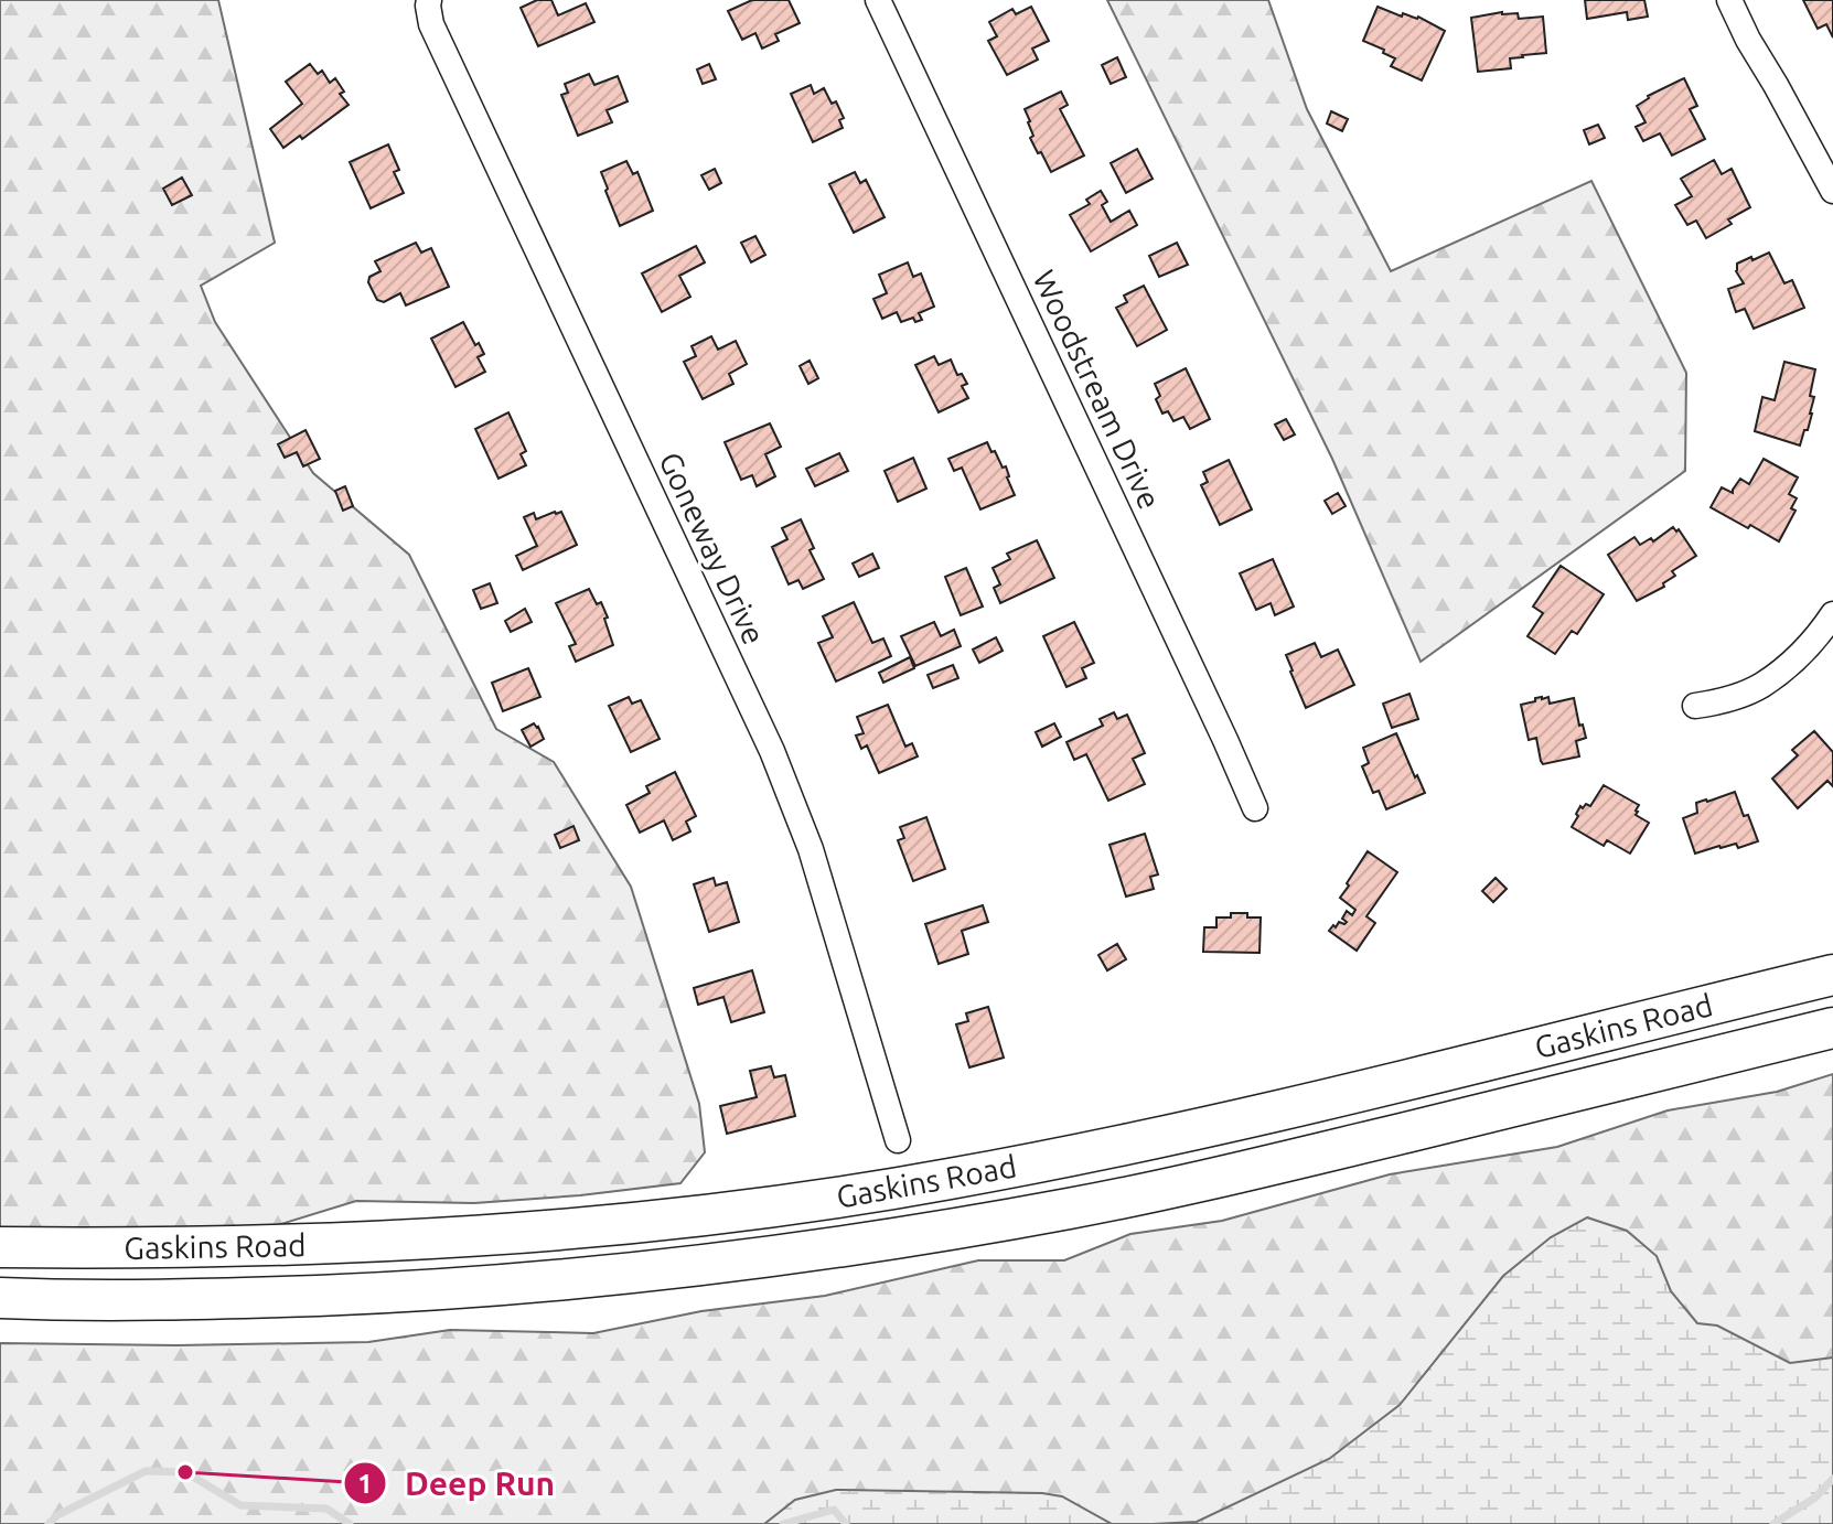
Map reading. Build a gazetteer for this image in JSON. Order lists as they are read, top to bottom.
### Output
{
  "streets": {
    "main road": ["Gaskins Road"],
    "street": ["Woodstream Drive", "Goneway Drive"]
  },
  "places": ["Deep Run"]
}
